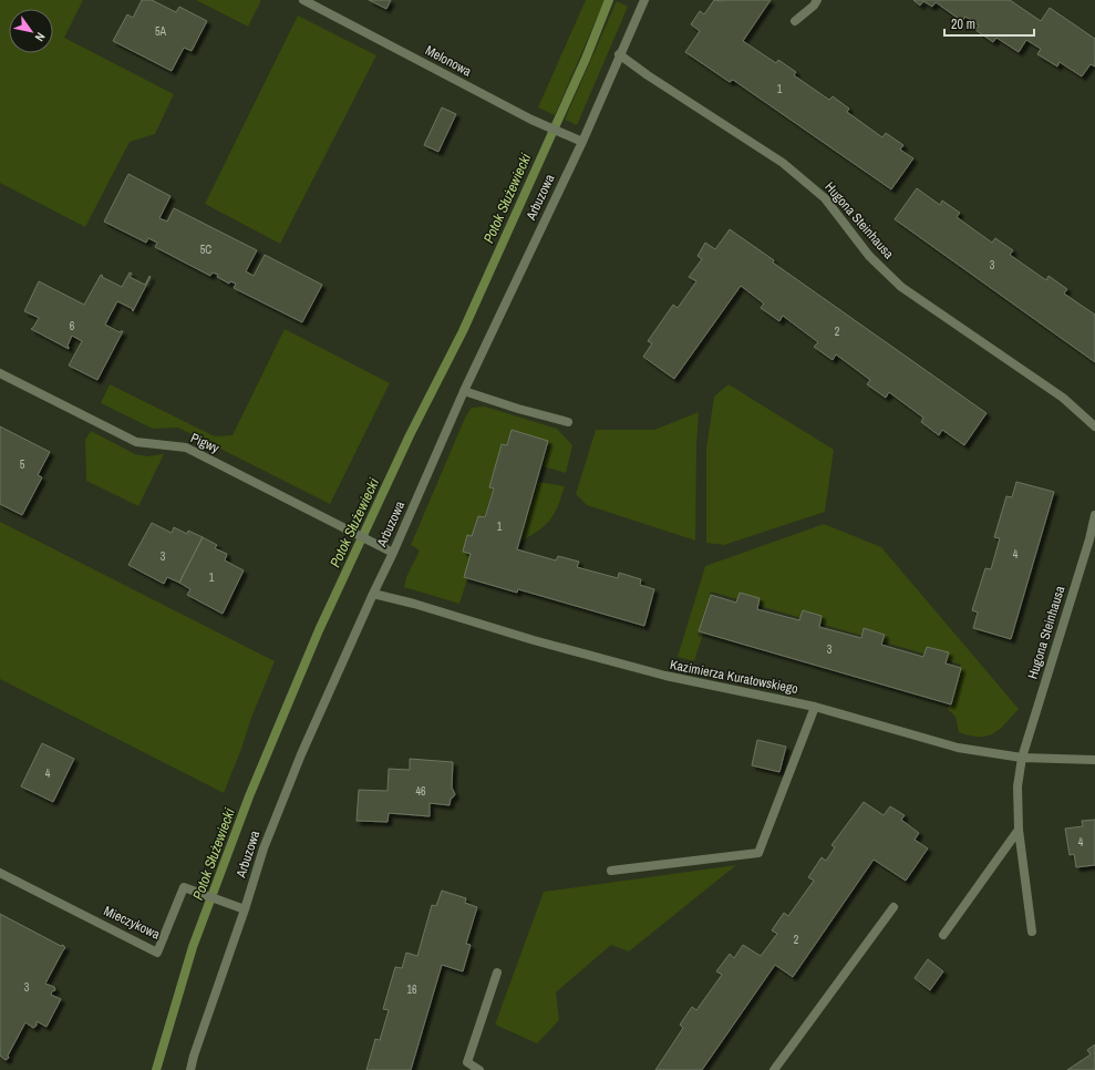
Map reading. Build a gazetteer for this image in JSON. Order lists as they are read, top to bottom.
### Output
{
  "streets": {
    "street": [
      "Melonowa",
      "Arbuzowa",
      "Hugona Steinhausa",
      "Pigwy",
      "Kazimierza Kuratowskiego",
      "Mieczykowa"
    ]
  },
  "crossings": [
    ["Melonowa", "Arbuzowa"],
    ["Arbuzowa", "Hugona Steinhausa"],
    ["Arbuzowa", "Pigwy"],
    ["Arbuzowa", "Kazimierza Kuratowskiego"],
    ["Arbuzowa", "Mieczykowa"],
    ["Hugona Steinhausa", "Kazimierza Kuratowskiego"]
  ],
  "water": ["Potok Służewiecki"],
  "house_numbers": [
    "5A",
    "1",
    "5C",
    "3",
    "6",
    "2",
    "5",
    "1",
    "4",
    "3",
    "1",
    "3",
    "4",
    "46",
    "4",
    "2",
    "3",
    "16"
  ],
  "scale_bar": "20 m",
  "north": "bottom right"
}
